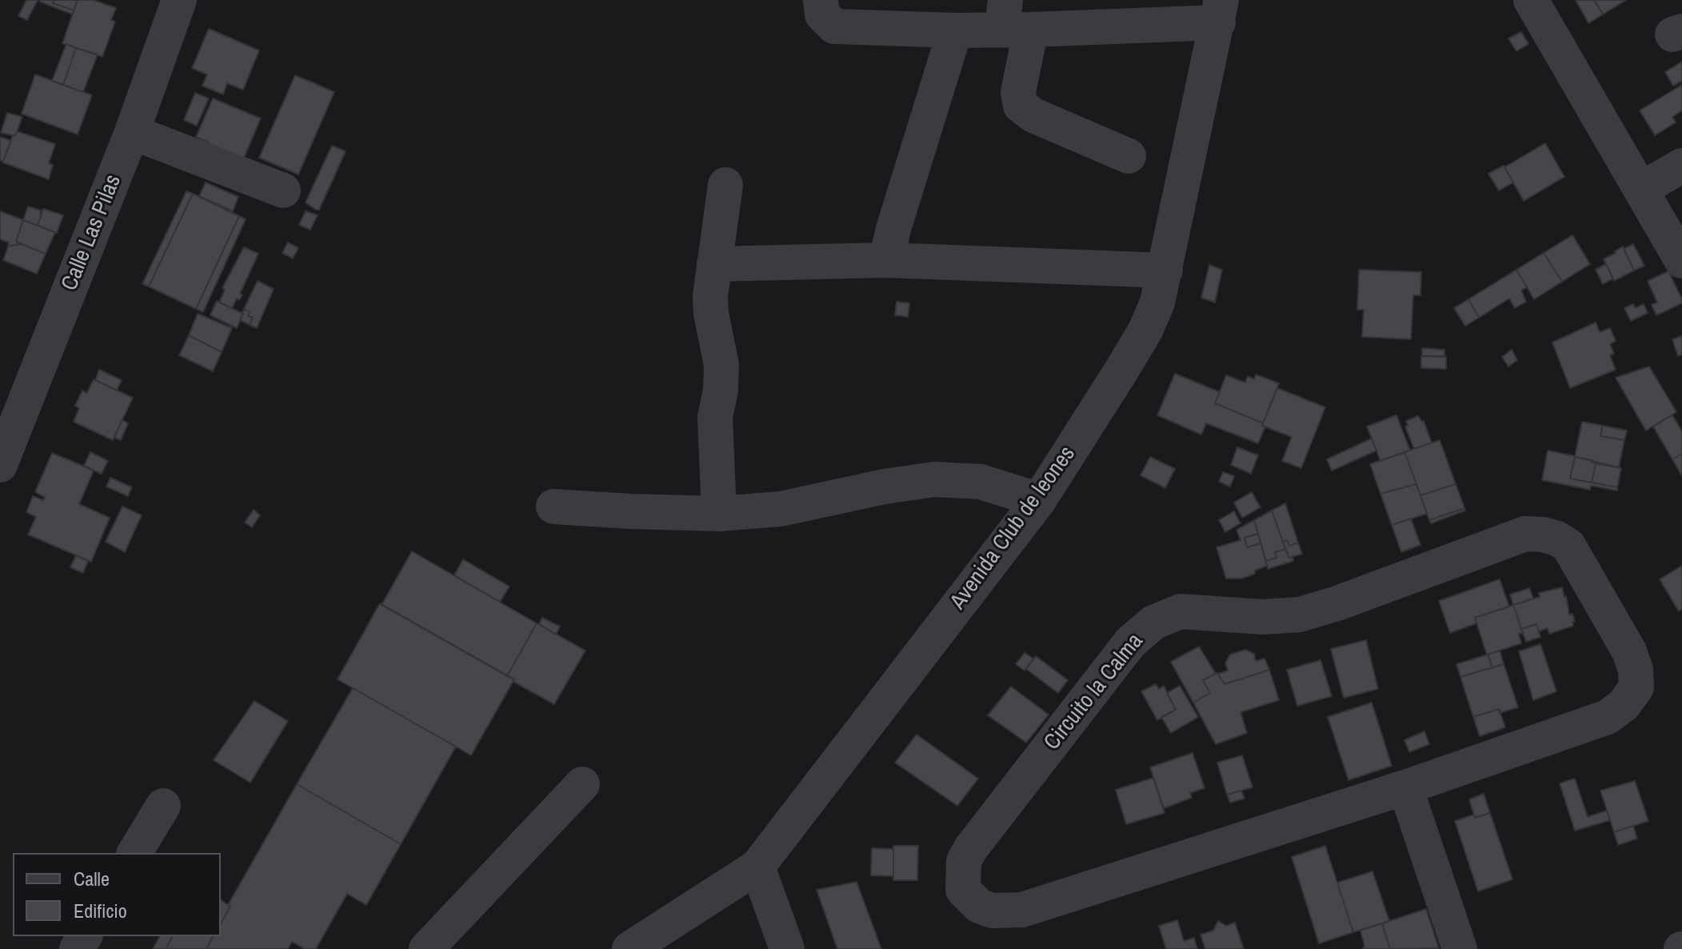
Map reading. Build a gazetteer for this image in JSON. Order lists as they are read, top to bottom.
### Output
{
  "streets": {
    "street": ["Calle Las Pilas", "Avenida Club de leones", "Circuito la Calma"]
  },
  "legend": ["Calle", "Edificio"]
}
